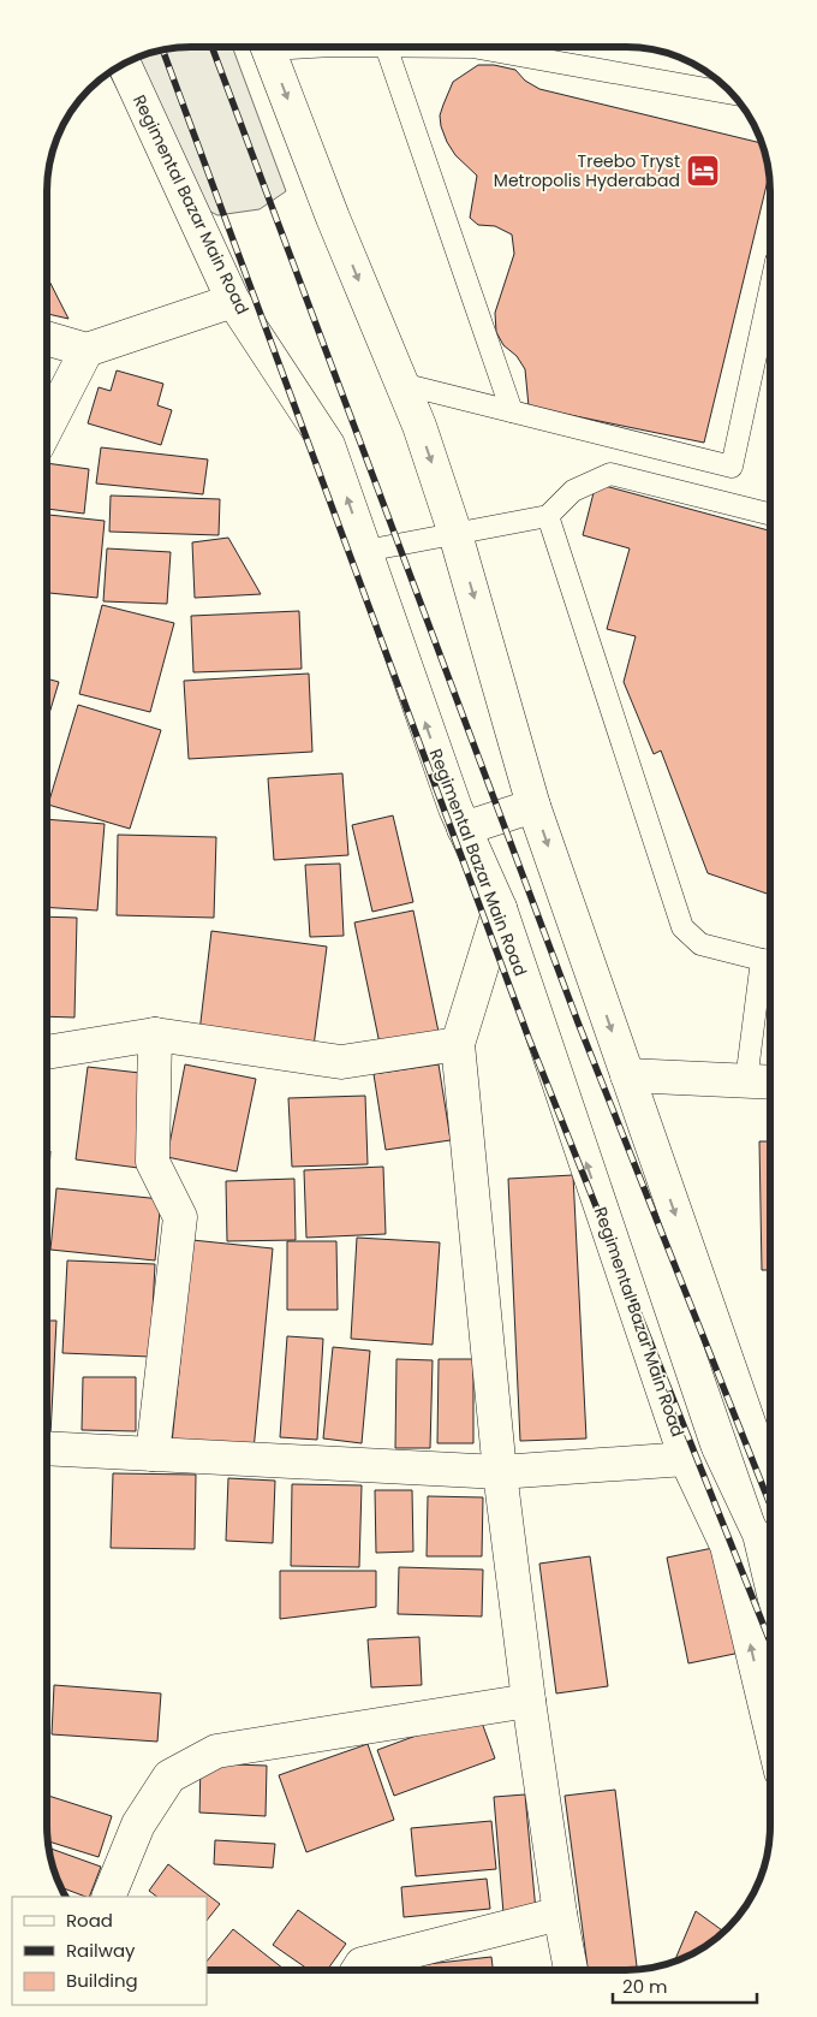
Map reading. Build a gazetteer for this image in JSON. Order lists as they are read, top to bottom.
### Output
{
  "streets": {
    "street": ["Regimental Bazar Main Road"]
  },
  "places": {
    "hotel": ["Treebo Tryst Metropolis Hyderabad"]
  },
  "legend": ["Road", "Railway", "Building"],
  "scale_bar": "20 m"
}
